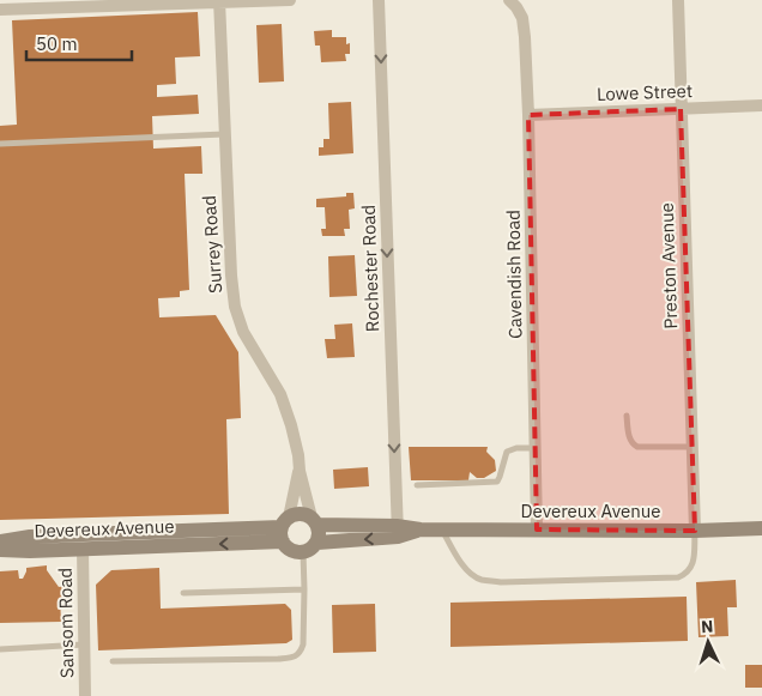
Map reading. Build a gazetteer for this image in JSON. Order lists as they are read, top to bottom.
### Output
{
  "streets": {
    "main road": ["Devereux Avenue"],
    "street": [
      "Lowe Street",
      "Surrey Road",
      "Preston Avenue",
      "Rochester Road",
      "Cavendish Road",
      "Sansom Road"
    ]
  },
  "crossings": [
    ["Lowe Street", "Preston Avenue"],
    ["Lowe Street", "Cavendish Road"],
    ["Surrey Road", "Devereux Avenue"],
    ["Preston Avenue", "Devereux Avenue"],
    ["Rochester Road", "Devereux Avenue"],
    ["Cavendish Road", "Devereux Avenue"],
    ["Devereux Avenue", "Sansom Road"]
  ],
  "one_way": ["Rochester Road"],
  "scale_bar": "50 m",
  "north": "top"
}
